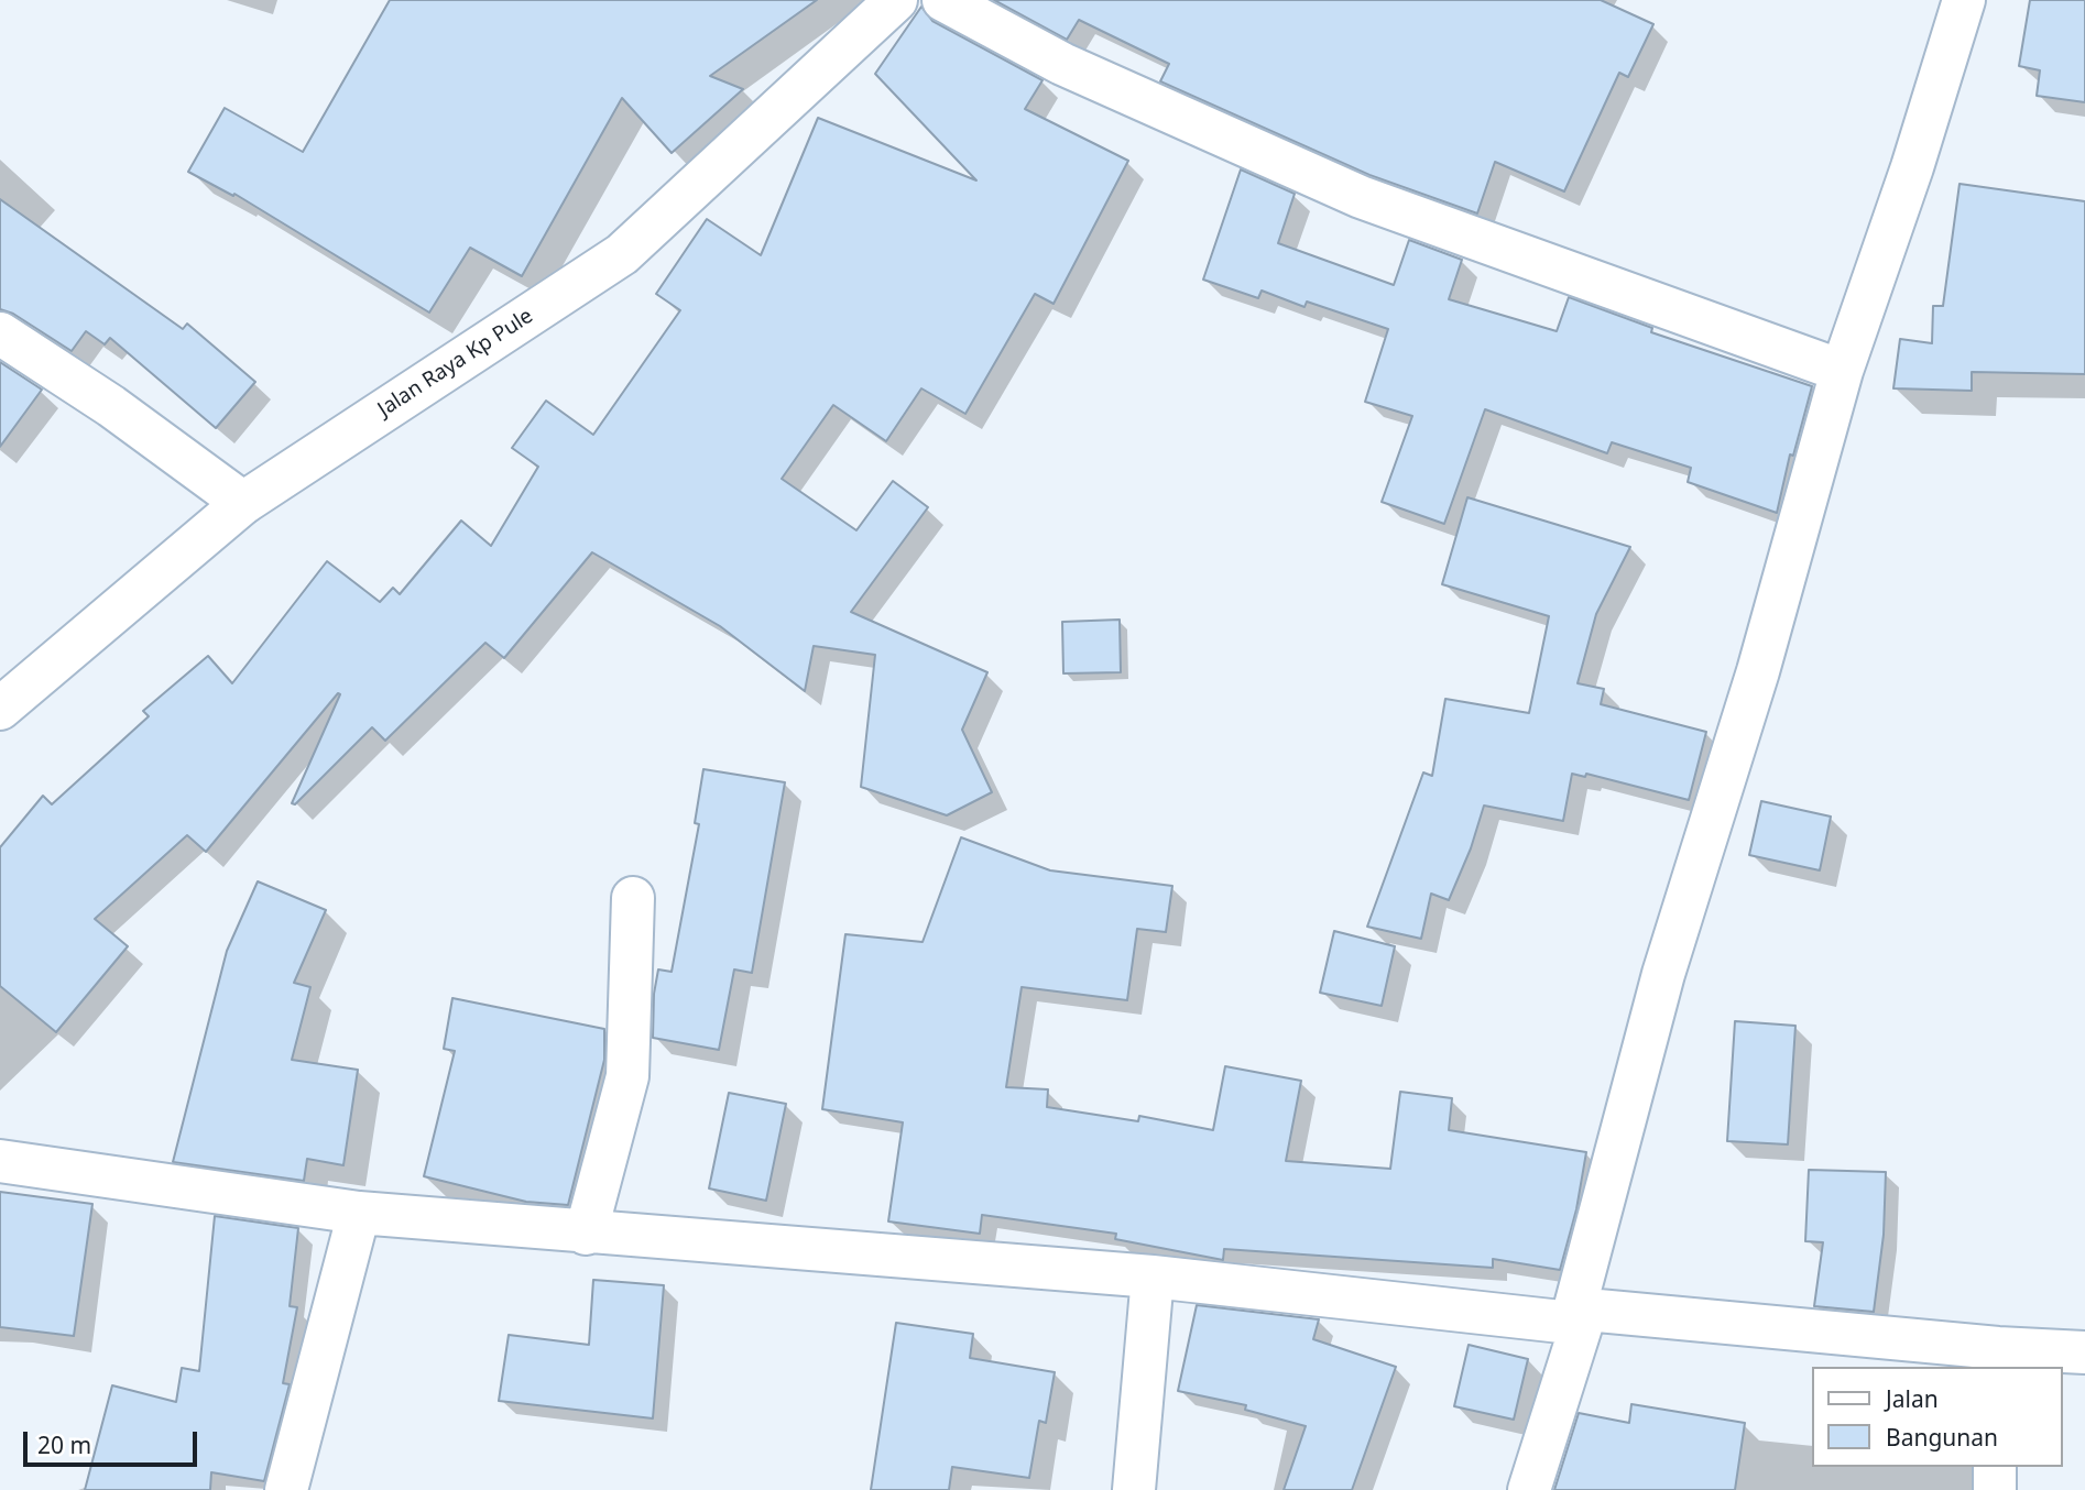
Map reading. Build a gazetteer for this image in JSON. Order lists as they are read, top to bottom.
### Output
{
  "streets": {
    "street": ["Jalan Raya Kp Pule"]
  },
  "legend": ["Jalan", "Bangunan"],
  "scale_bar": "20 m"
}
